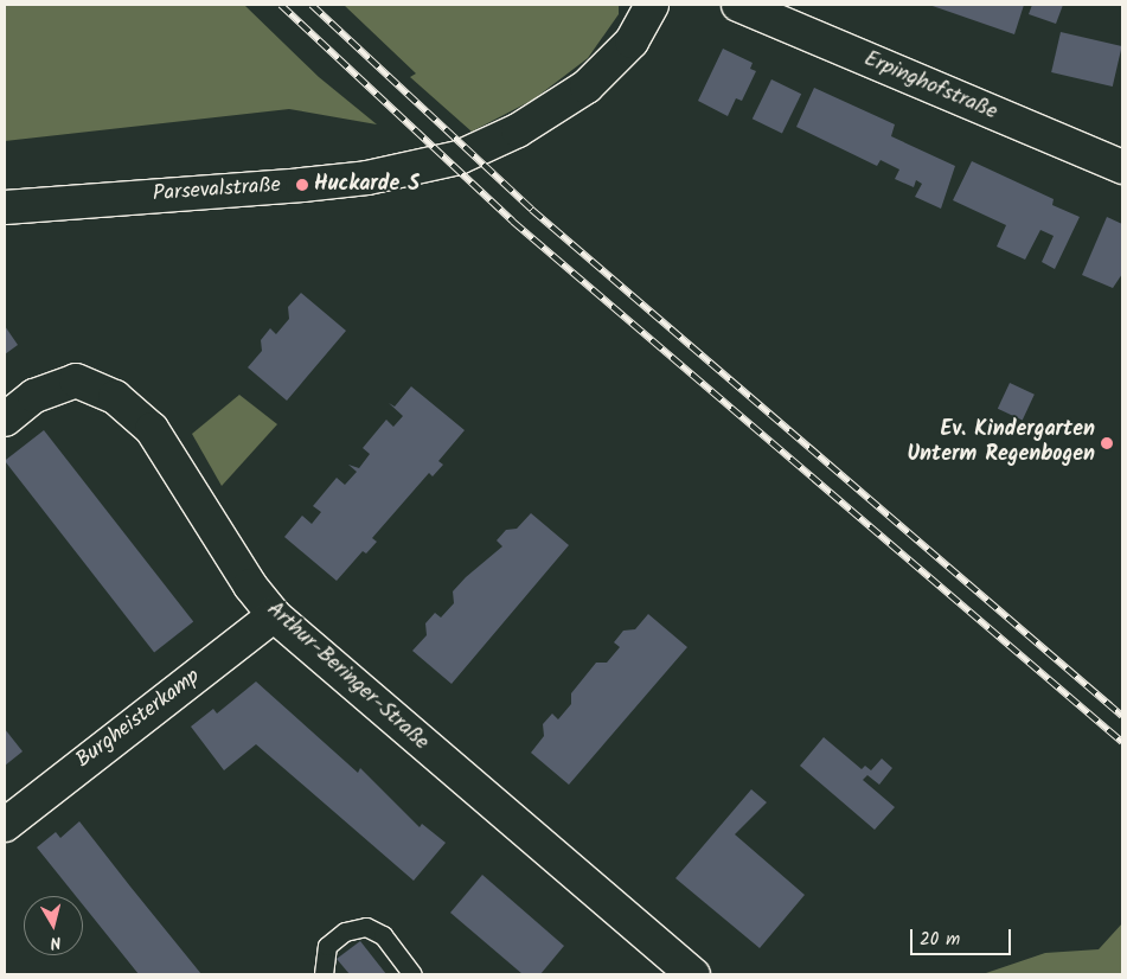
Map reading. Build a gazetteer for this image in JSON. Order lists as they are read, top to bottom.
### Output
{
  "streets": {
    "street": [
      "Erpinghofstraße",
      "Parsevalstraße",
      "Arthur-Beringer-Straße",
      "Burgheisterkamp"
    ]
  },
  "crossings": [
    ["Arthur-Beringer-Straße", "Burgheisterkamp"]
  ],
  "places": ["Huckarde S", "Ev. Kindergarten Unterm Regenbogen"],
  "scale_bar": "20 m",
  "north": "bottom"
}
